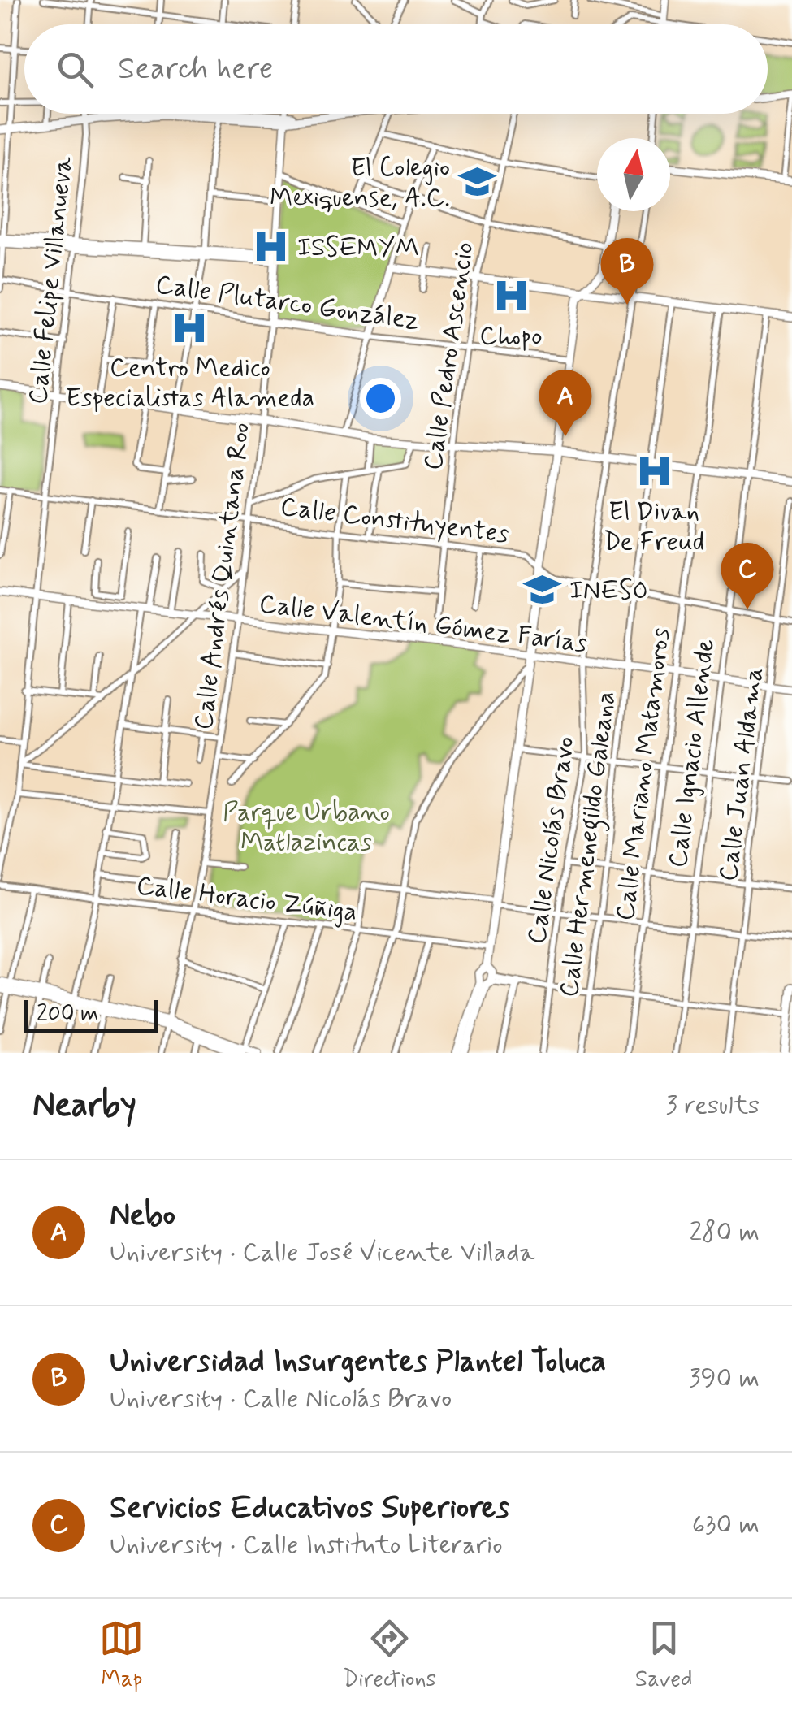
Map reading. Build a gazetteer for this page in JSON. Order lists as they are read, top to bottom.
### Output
{
  "streets": {
    "main road": ["Calle Plutarco González", "Calle Andrés Quintana Roo", "Calle Valentín Gómez Farías"],
    "street": [
      "Calle Felipe Villanueva",
      "Calle Pedro Ascencio",
      "Calle Constituyentes",
      "Calle Ignacio Allende",
      "Calle Mariano Matamoros",
      "Calle Juan Aldama",
      "Calle Nicolás Bravo",
      "Calle Hermenegildo Galeana",
      "Calle Horacio Zúñiga"
    ]
  },
  "crossings": [
    ["Calle Felipe Villanueva", "Calle Plutarco González"],
    ["Calle Felipe Villanueva", "Calle Constituyentes"],
    ["Calle Felipe Villanueva", "Calle Valentín Gómez Farías"],
    ["Calle Plutarco González", "Calle Pedro Ascencio"],
    ["Calle Plutarco González", "Calle Andrés Quintana Roo"],
    ["Calle Pedro Ascencio", "Calle Constituyentes"],
    ["Calle Constituyentes", "Calle Andrés Quintana Roo"],
    ["Calle Constituyentes", "Calle Ignacio Allende"],
    ["Calle Constituyentes", "Calle Mariano Matamoros"],
    ["Calle Constituyentes", "Calle Juan Aldama"],
    ["Calle Constituyentes", "Calle Nicolás Bravo"],
    ["Calle Constituyentes", "Calle Hermenegildo Galeana"],
    ["Calle Andrés Quintana Roo", "Calle Valentín Gómez Farías"],
    ["Calle Andrés Quintana Roo", "Calle Horacio Zúñiga"],
    ["Calle Valentín Gómez Farías", "Calle Ignacio Allende"],
    ["Calle Valentín Gómez Farías", "Calle Mariano Matamoros"],
    ["Calle Valentín Gómez Farías", "Calle Juan Aldama"],
    ["Calle Valentín Gómez Farías", "Calle Nicolás Bravo"],
    ["Calle Valentín Gómez Farías", "Calle Hermenegildo Galeana"]
  ],
  "parks": ["Parque Urbano Matlazincas"],
  "places": {
    "school or university": ["El Colegio Mexiquense, A.C.", "INESO"],
    "hospital": [
      "ISSEMYM",
      "Chopo",
      "Centro Medico Especialistas Alameda",
      "El Divan De Freud"
    ]
  },
  "scale_bar": "200 m",
  "north": "top",
  "page": {
    "search": "Search here",
    "pins": ["B", "A", "C"],
    "scale": "200 m",
    "heading": ["Nearby", "3 results"],
    "list": [
      {
        "mark": "A",
        "name": "Nebo",
        "note": "University · Calle José Vicente Villada",
        "value": "280 m"
      },
      {
        "mark": "B",
        "name": "Universidad Insurgentes Plantel Toluca",
        "note": "University · Calle Nicolás Bravo",
        "value": "390 m"
      },
      {
        "mark": "C",
        "name": "Servicios Educativos Superiores",
        "note": "University · Calle Instituto Literario",
        "value": "630 m"
      }
    ],
    "nav": ["Map", "Directions", "Saved"]
  }
}
